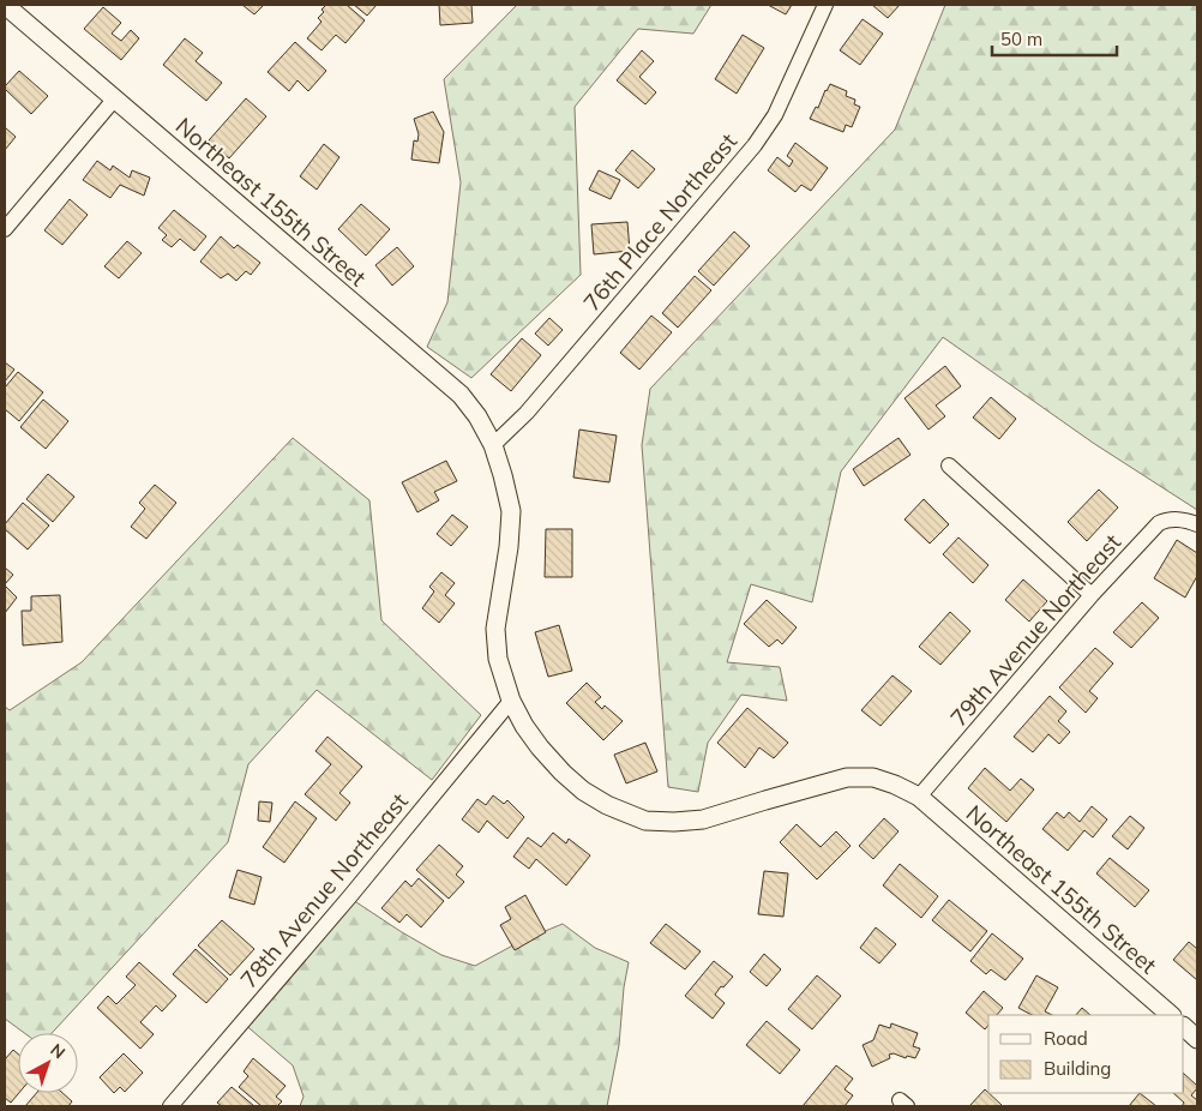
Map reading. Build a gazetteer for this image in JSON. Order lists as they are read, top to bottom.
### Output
{
  "streets": {
    "street": [
      "Northeast 155th Street",
      "76th Place Northeast",
      "79th Avenue Northeast",
      "78th Avenue Northeast"
    ]
  },
  "crossings": [
    ["Northeast 155th Street", "76th Place Northeast"],
    ["Northeast 155th Street", "79th Avenue Northeast"],
    ["Northeast 155th Street", "78th Avenue Northeast"]
  ],
  "legend": ["Road", "Building"],
  "scale_bar": "50 m",
  "north": "top right"
}
